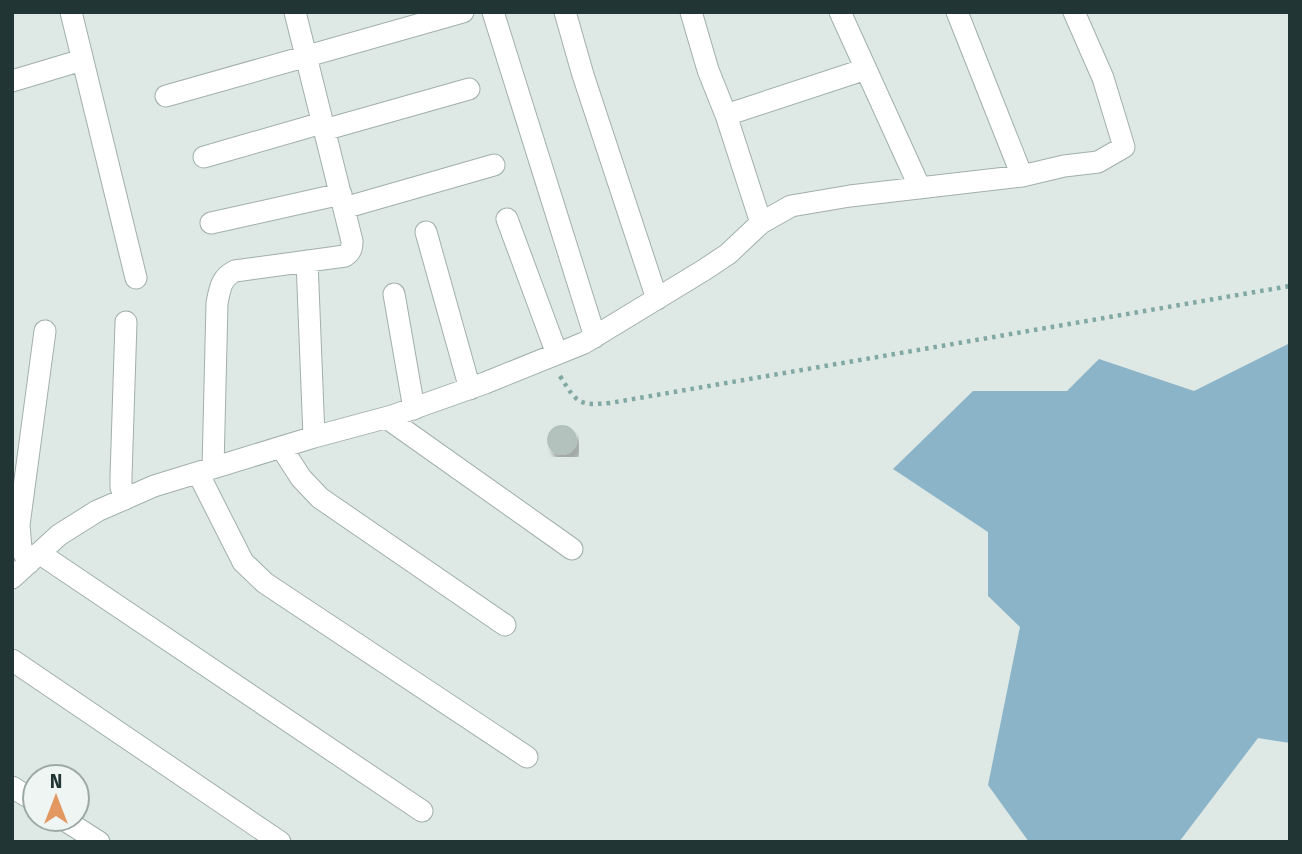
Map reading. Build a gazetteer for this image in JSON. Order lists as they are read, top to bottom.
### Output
{
  "north": "top"
}
